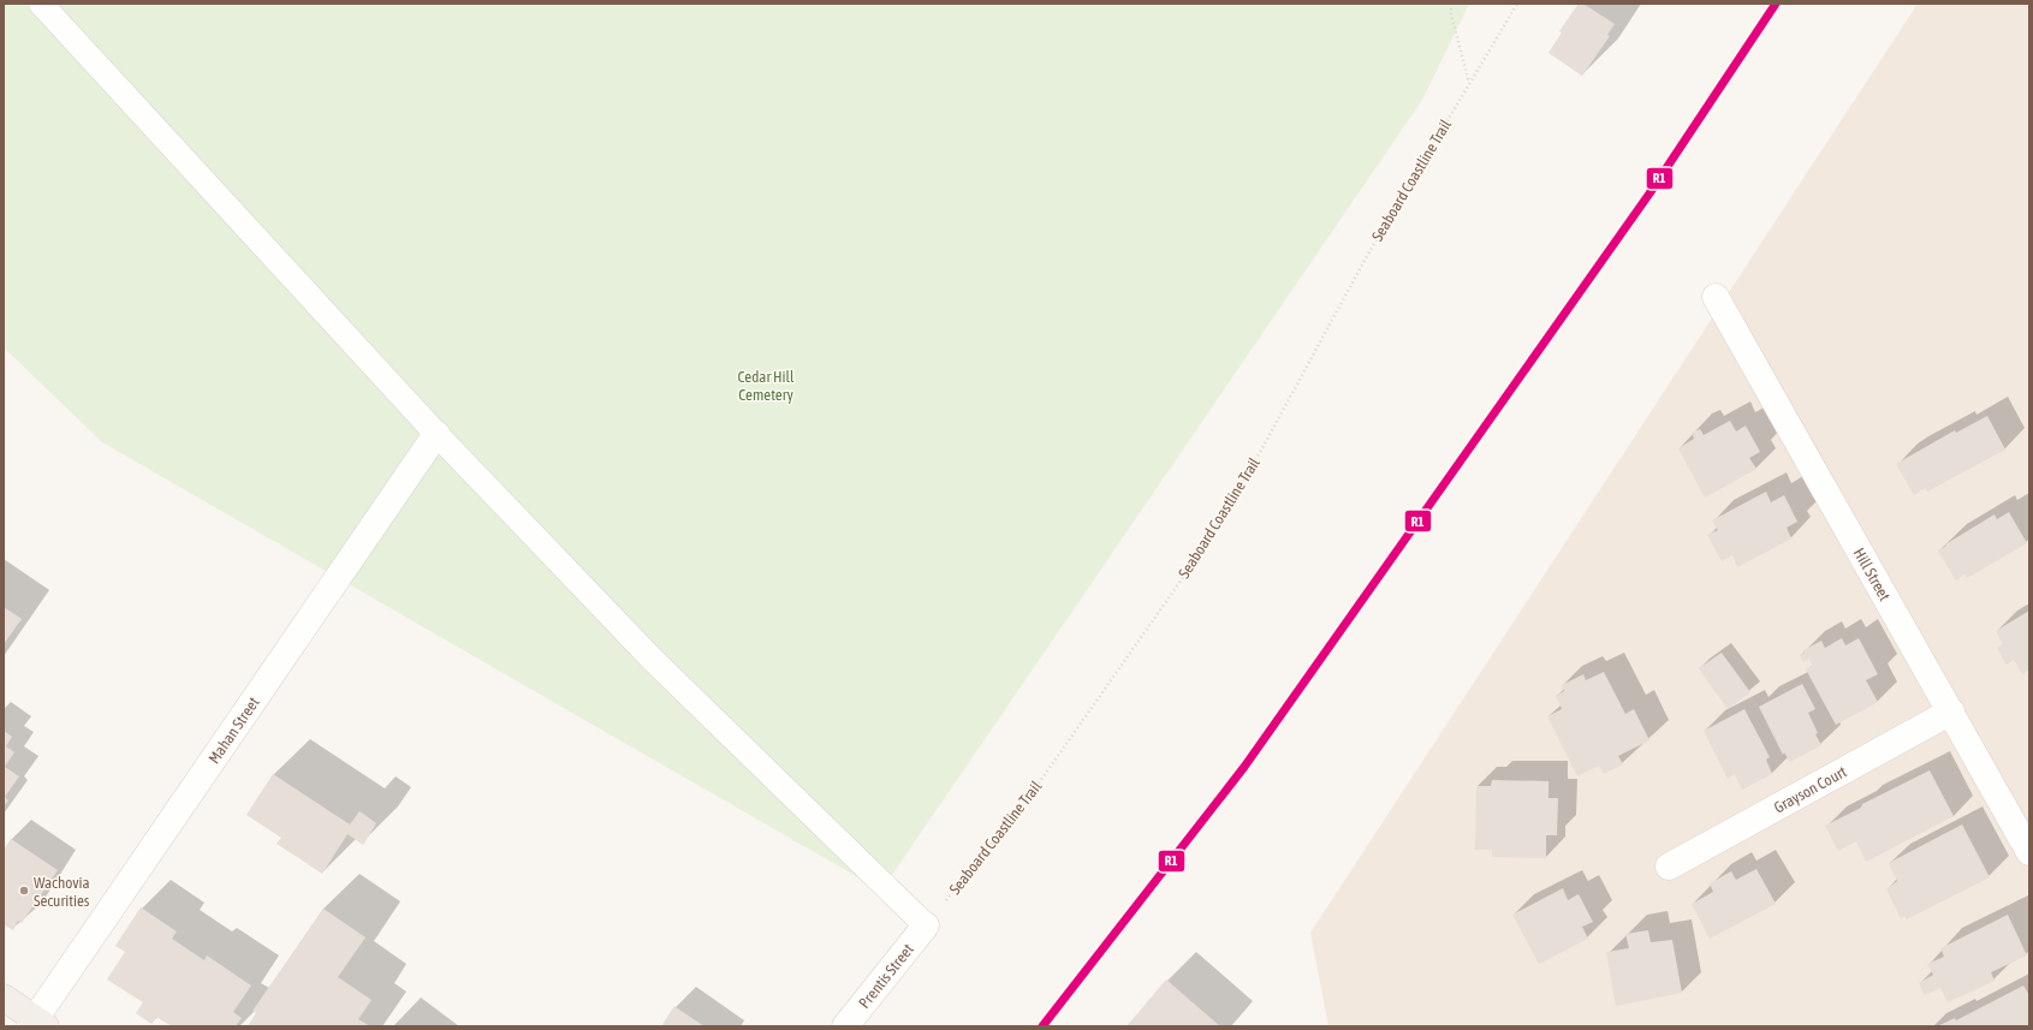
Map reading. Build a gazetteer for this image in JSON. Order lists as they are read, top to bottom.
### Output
{
  "streets": {
    "street": [
      "Hill Street",
      "Mahan Street",
      "Grayson Court",
      "Prentis Street"
    ],
    "path": ["Seaboard Coastline Trail"]
  },
  "crossings": [
    ["Seaboard Coastline Trail", "Prentis Street"],
    ["Hill Street", "Grayson Court"]
  ],
  "parks": ["Cedar Hill Cemetery"],
  "places": ["Wachovia Securities"],
  "lines": ["transit line R1"]
}
